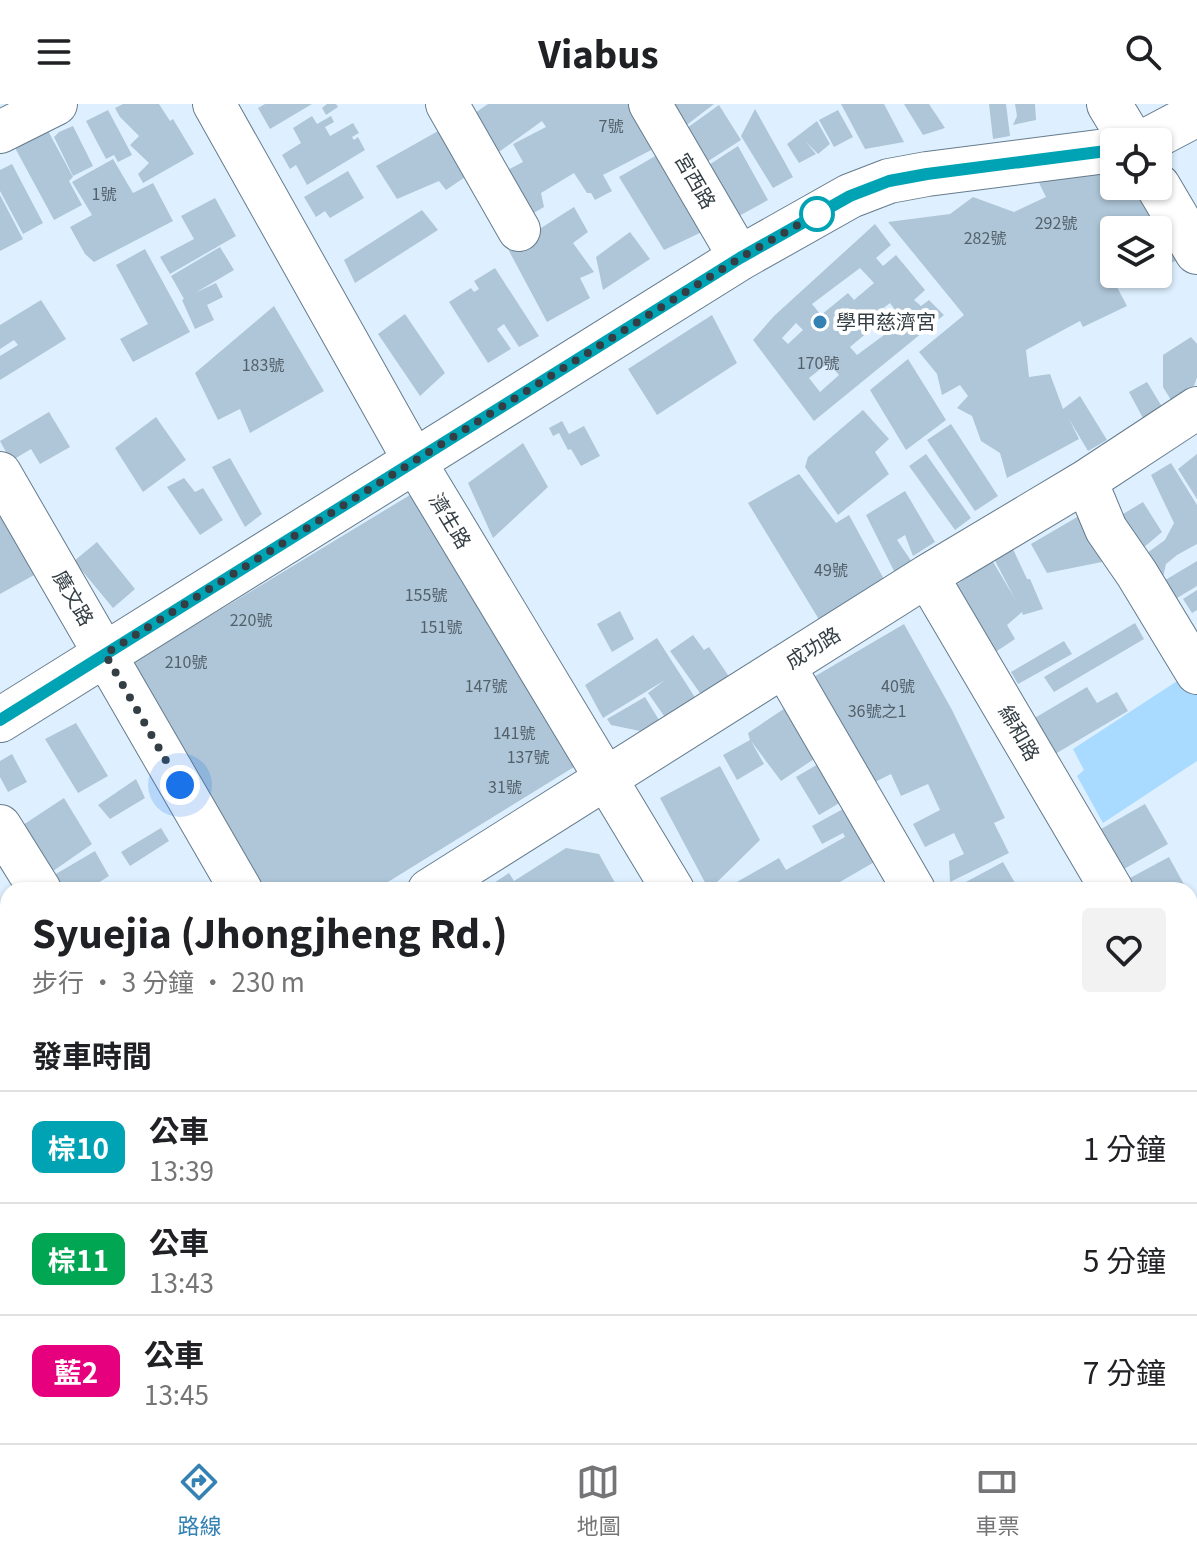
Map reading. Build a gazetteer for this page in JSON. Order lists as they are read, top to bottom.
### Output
{
  "streets": {
    "street": [
      "宮西路",
      "濟生路",
      "廣文路",
      "成功路",
      "綿和路"
    ]
  },
  "crossings": [
    ["濟生路", "成功路"],
    ["成功路", "綿和路"]
  ],
  "places": ["學甲慈濟宮"],
  "lines": ["bus line 棕10"],
  "house_numbers": [
    "7號",
    "1號",
    "292號",
    "282號",
    "170號",
    "183號",
    "49號",
    "155號",
    "220號",
    "151號",
    "210號",
    "147號",
    "40號",
    "36號之1",
    "141號",
    "137號",
    "31號"
  ],
  "page": {
    "header": "Viabus",
    "heading": [
      ["Syuejia (Jhongjheng Rd.)", "步行 · 3 分鐘 · 230 m"],
      "發車時間"
    ],
    "list": [
      {
        "mark": "棕10",
        "name": "公車",
        "note": "13:39",
        "value": "1 分鐘"
      },
      {
        "mark": "棕11",
        "name": "公車",
        "note": "13:43",
        "value": "5 分鐘"
      },
      {
        "mark": "藍2",
        "name": "公車",
        "note": "13:45",
        "value": "7 分鐘"
      }
    ],
    "tabs": ["路線", "地圖", "車票"]
  }
}
